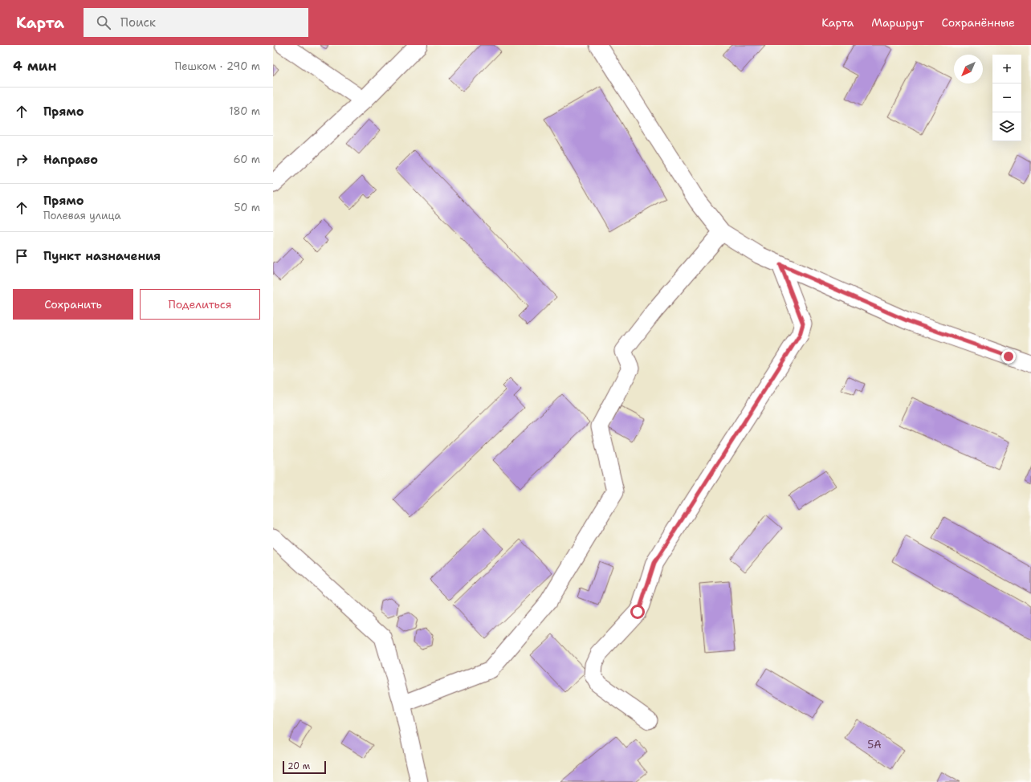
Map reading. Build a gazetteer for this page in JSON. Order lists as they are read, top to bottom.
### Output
{
  "house_numbers": ["5А"],
  "scale_bar": "20 m",
  "north": "bottom left",
  "page": {
    "header": "Карта",
    "search": "Поиск",
    "nav": ["Карта", "Маршрут", "Сохранённые"],
    "heading": ["4 мин", "Пешком · 290 m"],
    "map_buttons": ["+", "−"],
    "list": [
      ["Прямо", "180 m"],
      ["Направо", "60 m"],
      ["Прямо", "Полевая улица", "50 m"],
      "Пункт назначения"
    ],
    "buttons": ["Сохранить", "Поделиться"],
    "scale": "20 m"
  }
}
